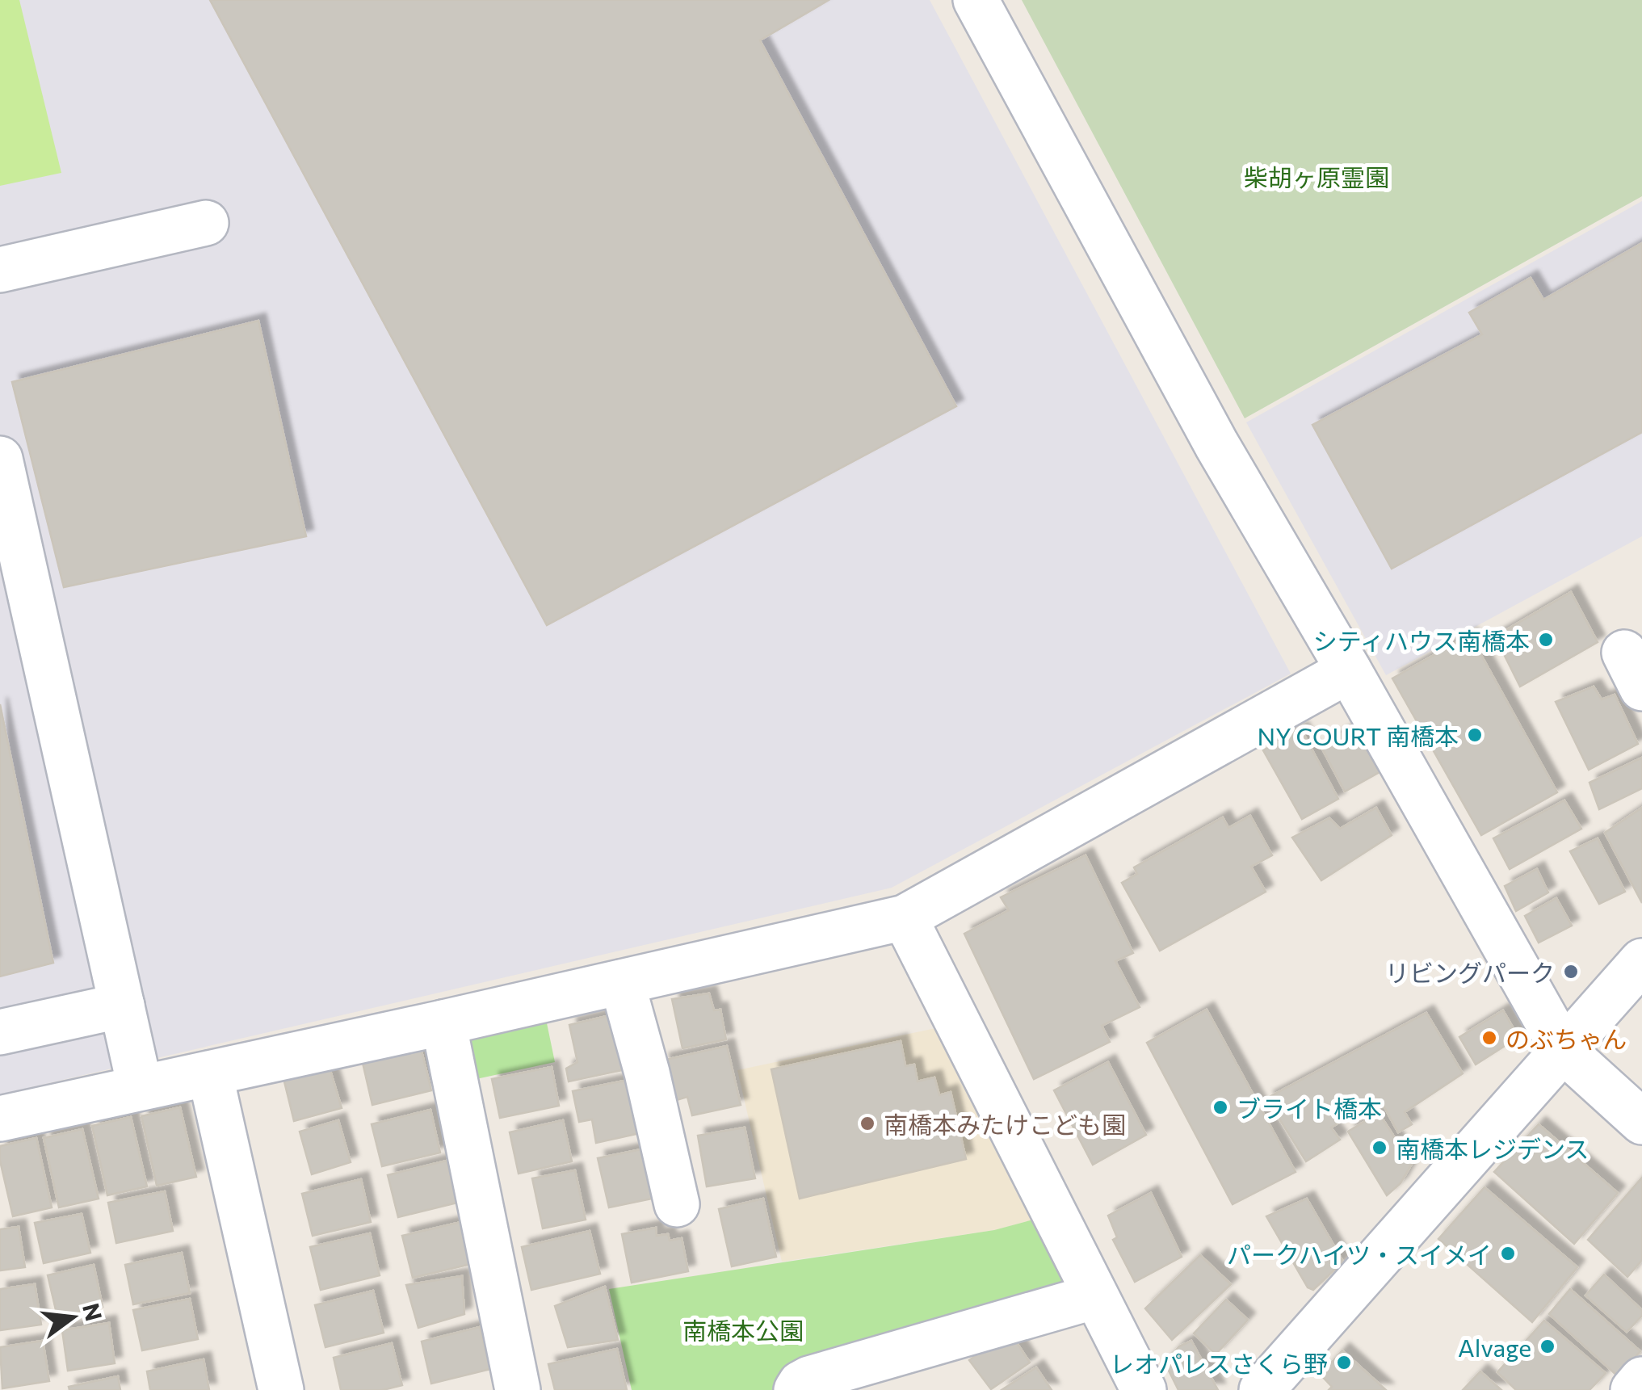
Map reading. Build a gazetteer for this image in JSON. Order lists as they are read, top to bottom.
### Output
{
  "parks": ["柴胡ヶ原霊園", "南橋本公園"],
  "places": [
    "シティハウス南橋本",
    "NY COURT 南橋本",
    "リビングパーク",
    "のぶちゃん",
    "ブライト橋本",
    "南橋本みたけこども園",
    "南橋本レジデンス",
    "パークハイツ・スイメイ",
    "Alvage",
    "レオパレスさくら野"
  ],
  "north": "right"
}
